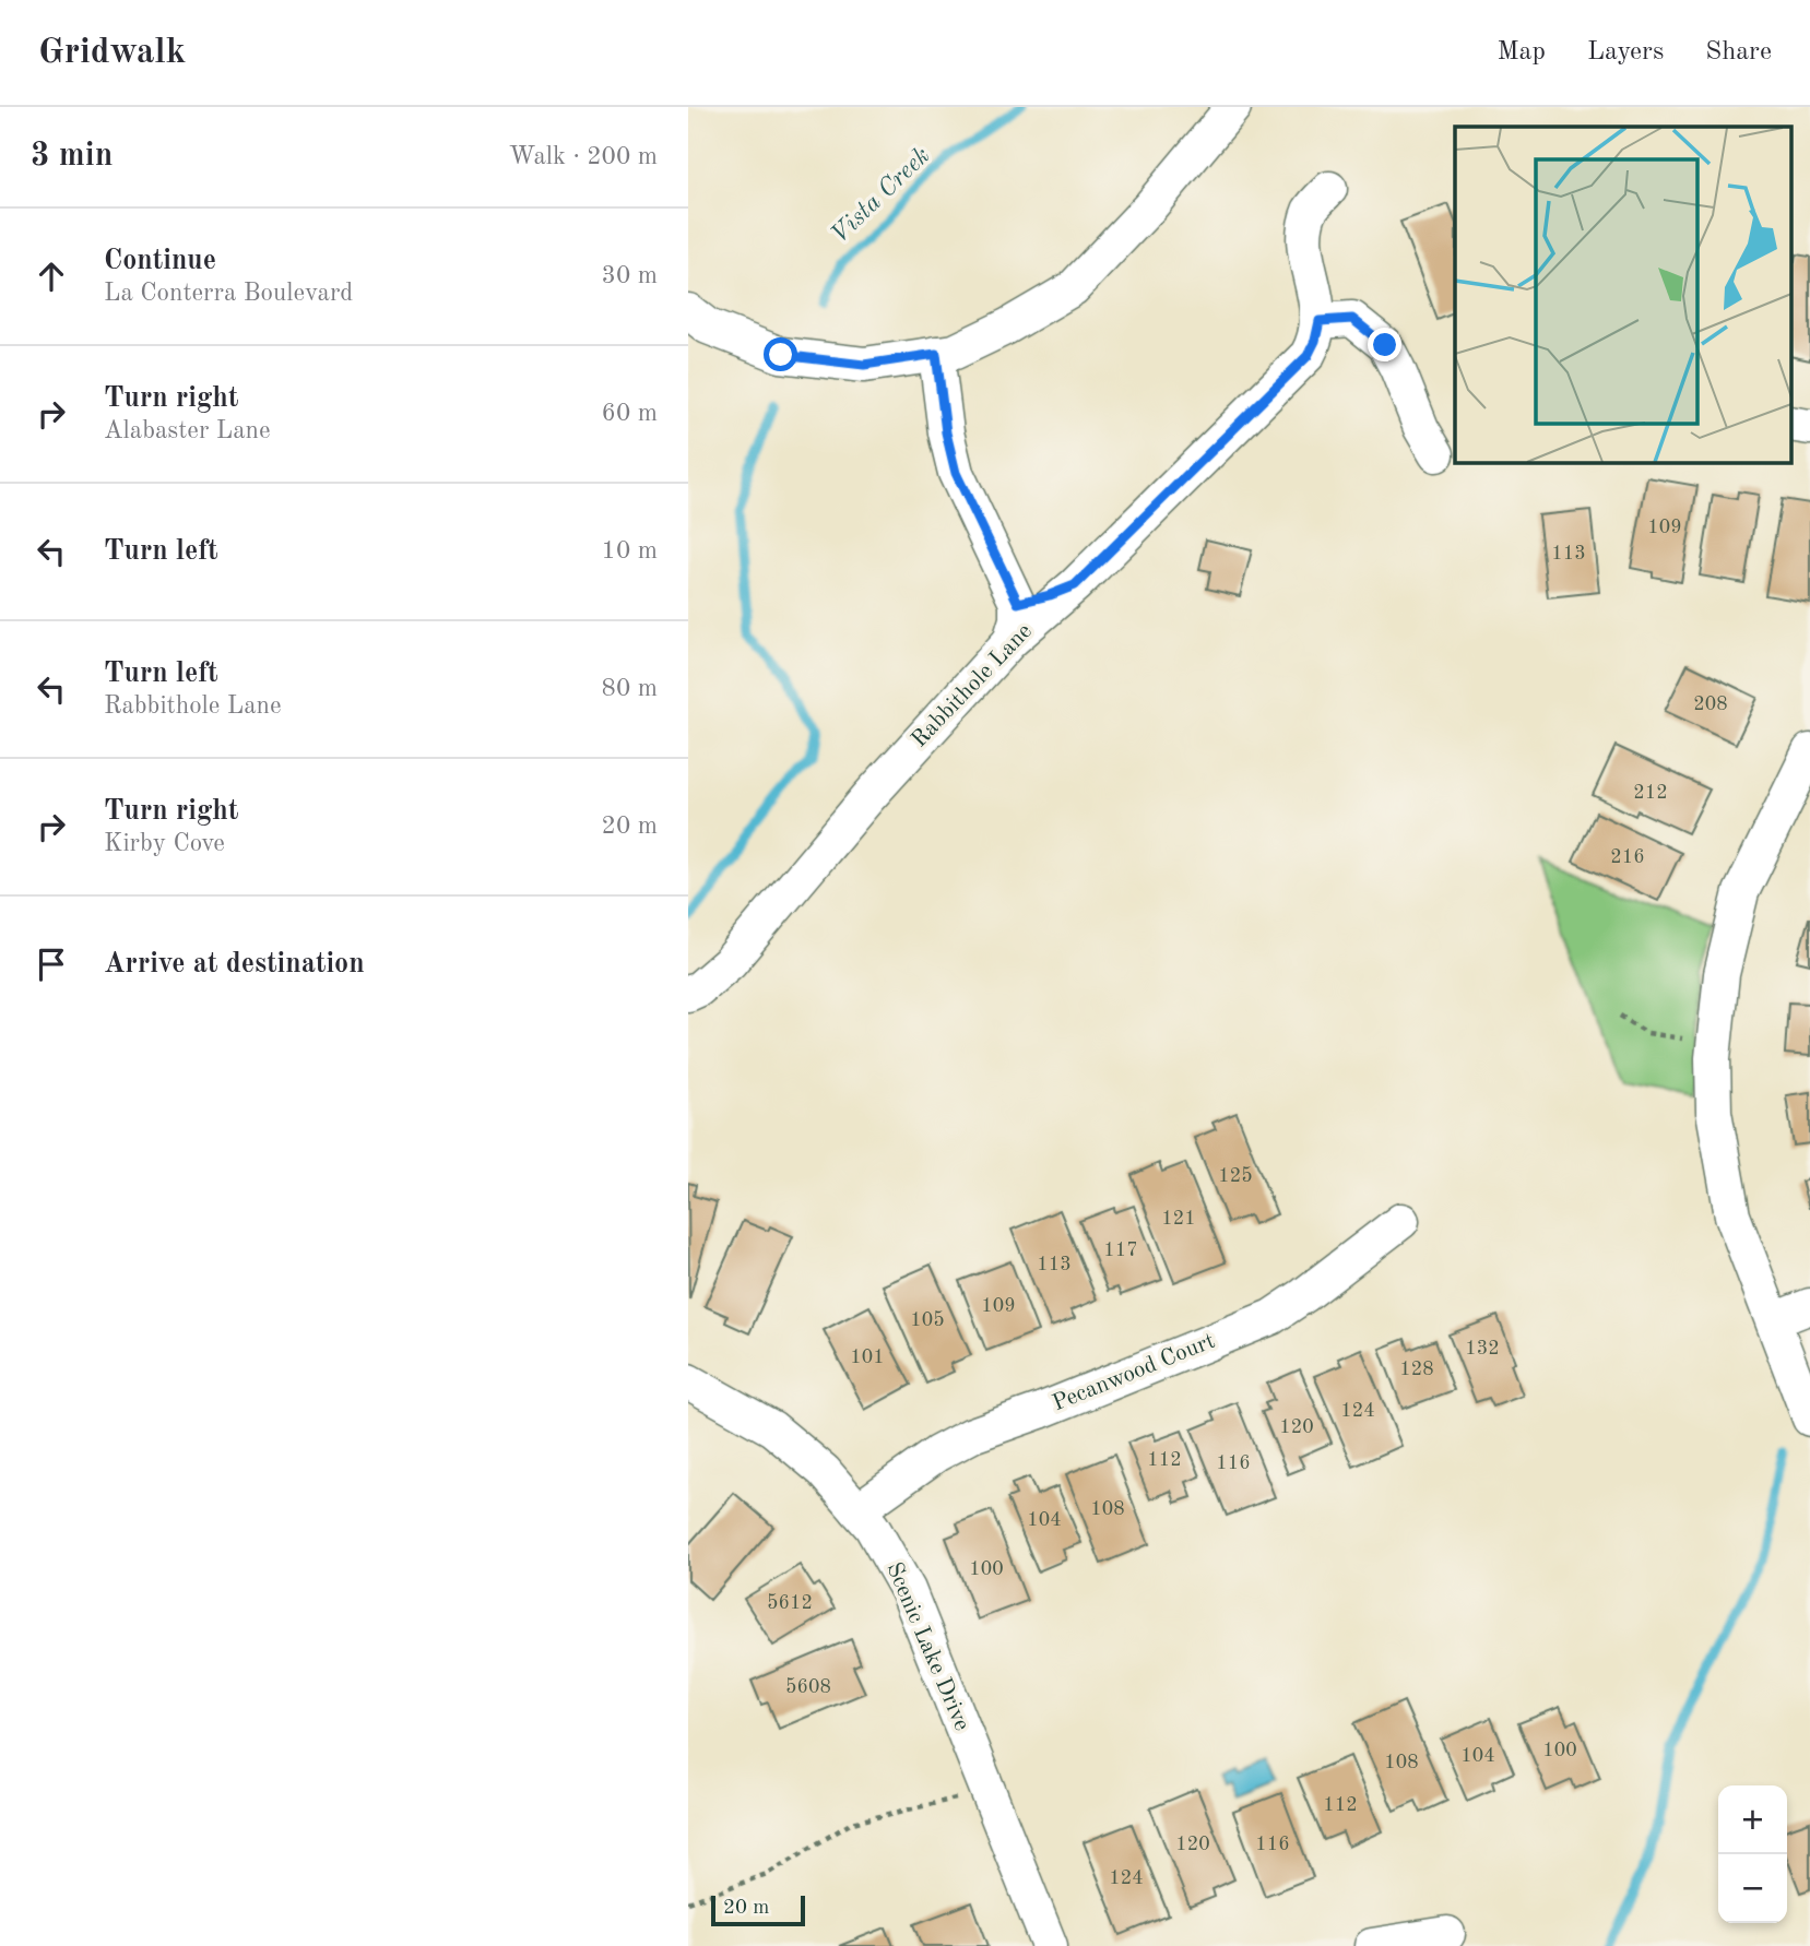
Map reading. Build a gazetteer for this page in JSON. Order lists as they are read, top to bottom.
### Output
{
  "streets": {
    "street": ["Rabbithole Lane", "Pecanwood Court", "Scenic Lake Drive"]
  },
  "crossings": [
    ["Pecanwood Court", "Scenic Lake Drive"]
  ],
  "water": ["Vista Creek"],
  "house_numbers": [
    "109",
    "113",
    "208",
    "212",
    "216",
    "125",
    "121",
    "117",
    "113",
    "109",
    "105",
    "132",
    "101",
    "128",
    "124",
    "120",
    "112",
    "116",
    "108",
    "104",
    "100",
    "5612",
    "5608",
    "100",
    "104",
    "108",
    "112",
    "120",
    "116",
    "124"
  ],
  "scale_bar": "20 m",
  "page": {
    "header": "Gridwalk",
    "nav": ["Map", "Layers", "Share"],
    "heading": ["3 min", "Walk · 200 m"],
    "list": [
      ["Continue", "La Conterra Boulevard", "30 m"],
      ["Turn right", "Alabaster Lane", "60 m"],
      ["Turn left", "10 m"],
      ["Turn left", "Rabbithole Lane", "80 m"],
      ["Turn right", "Kirby Cove", "20 m"],
      "Arrive at destination"
    ],
    "map_buttons": ["+", "−"],
    "scale": "20 m"
  }
}
